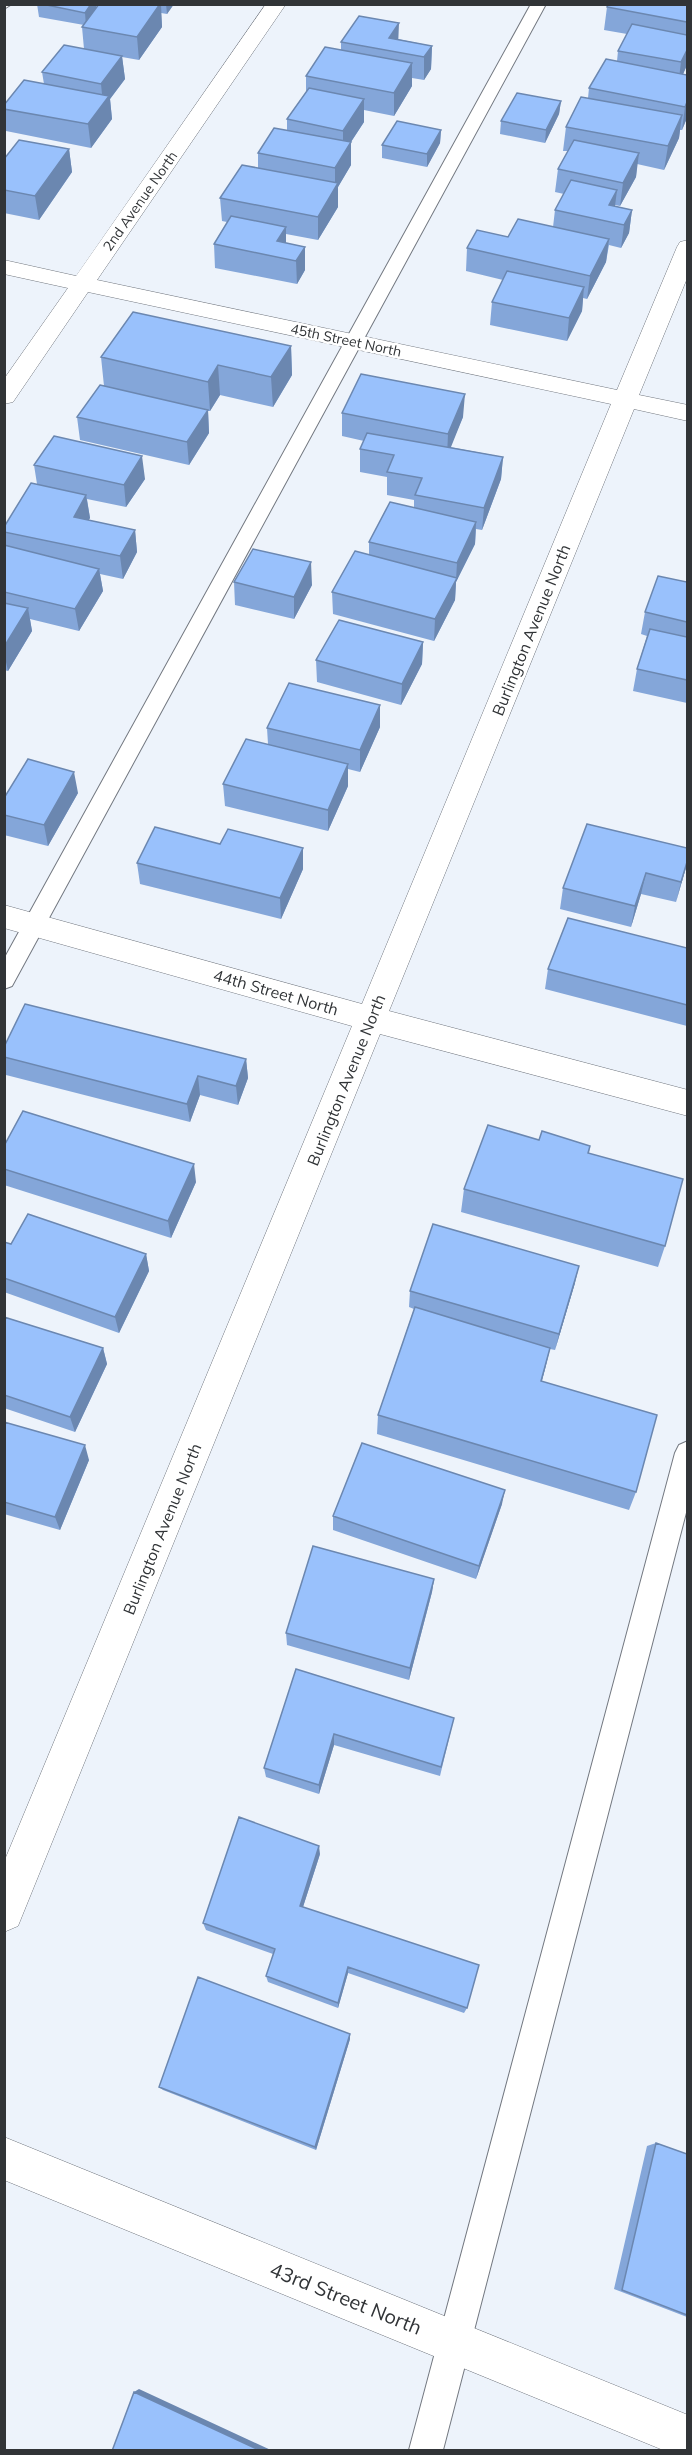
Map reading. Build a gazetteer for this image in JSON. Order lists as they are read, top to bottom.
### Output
{
  "streets": {
    "street": [
      "2nd Avenue North",
      "45th Street North",
      "Burlington Avenue North",
      "44th Street North",
      "43rd Street North"
    ]
  },
  "crossings": [
    ["2nd Avenue North", "45th Street North"],
    ["45th Street North", "Burlington Avenue North"],
    ["Burlington Avenue North", "44th Street North"]
  ]
}
